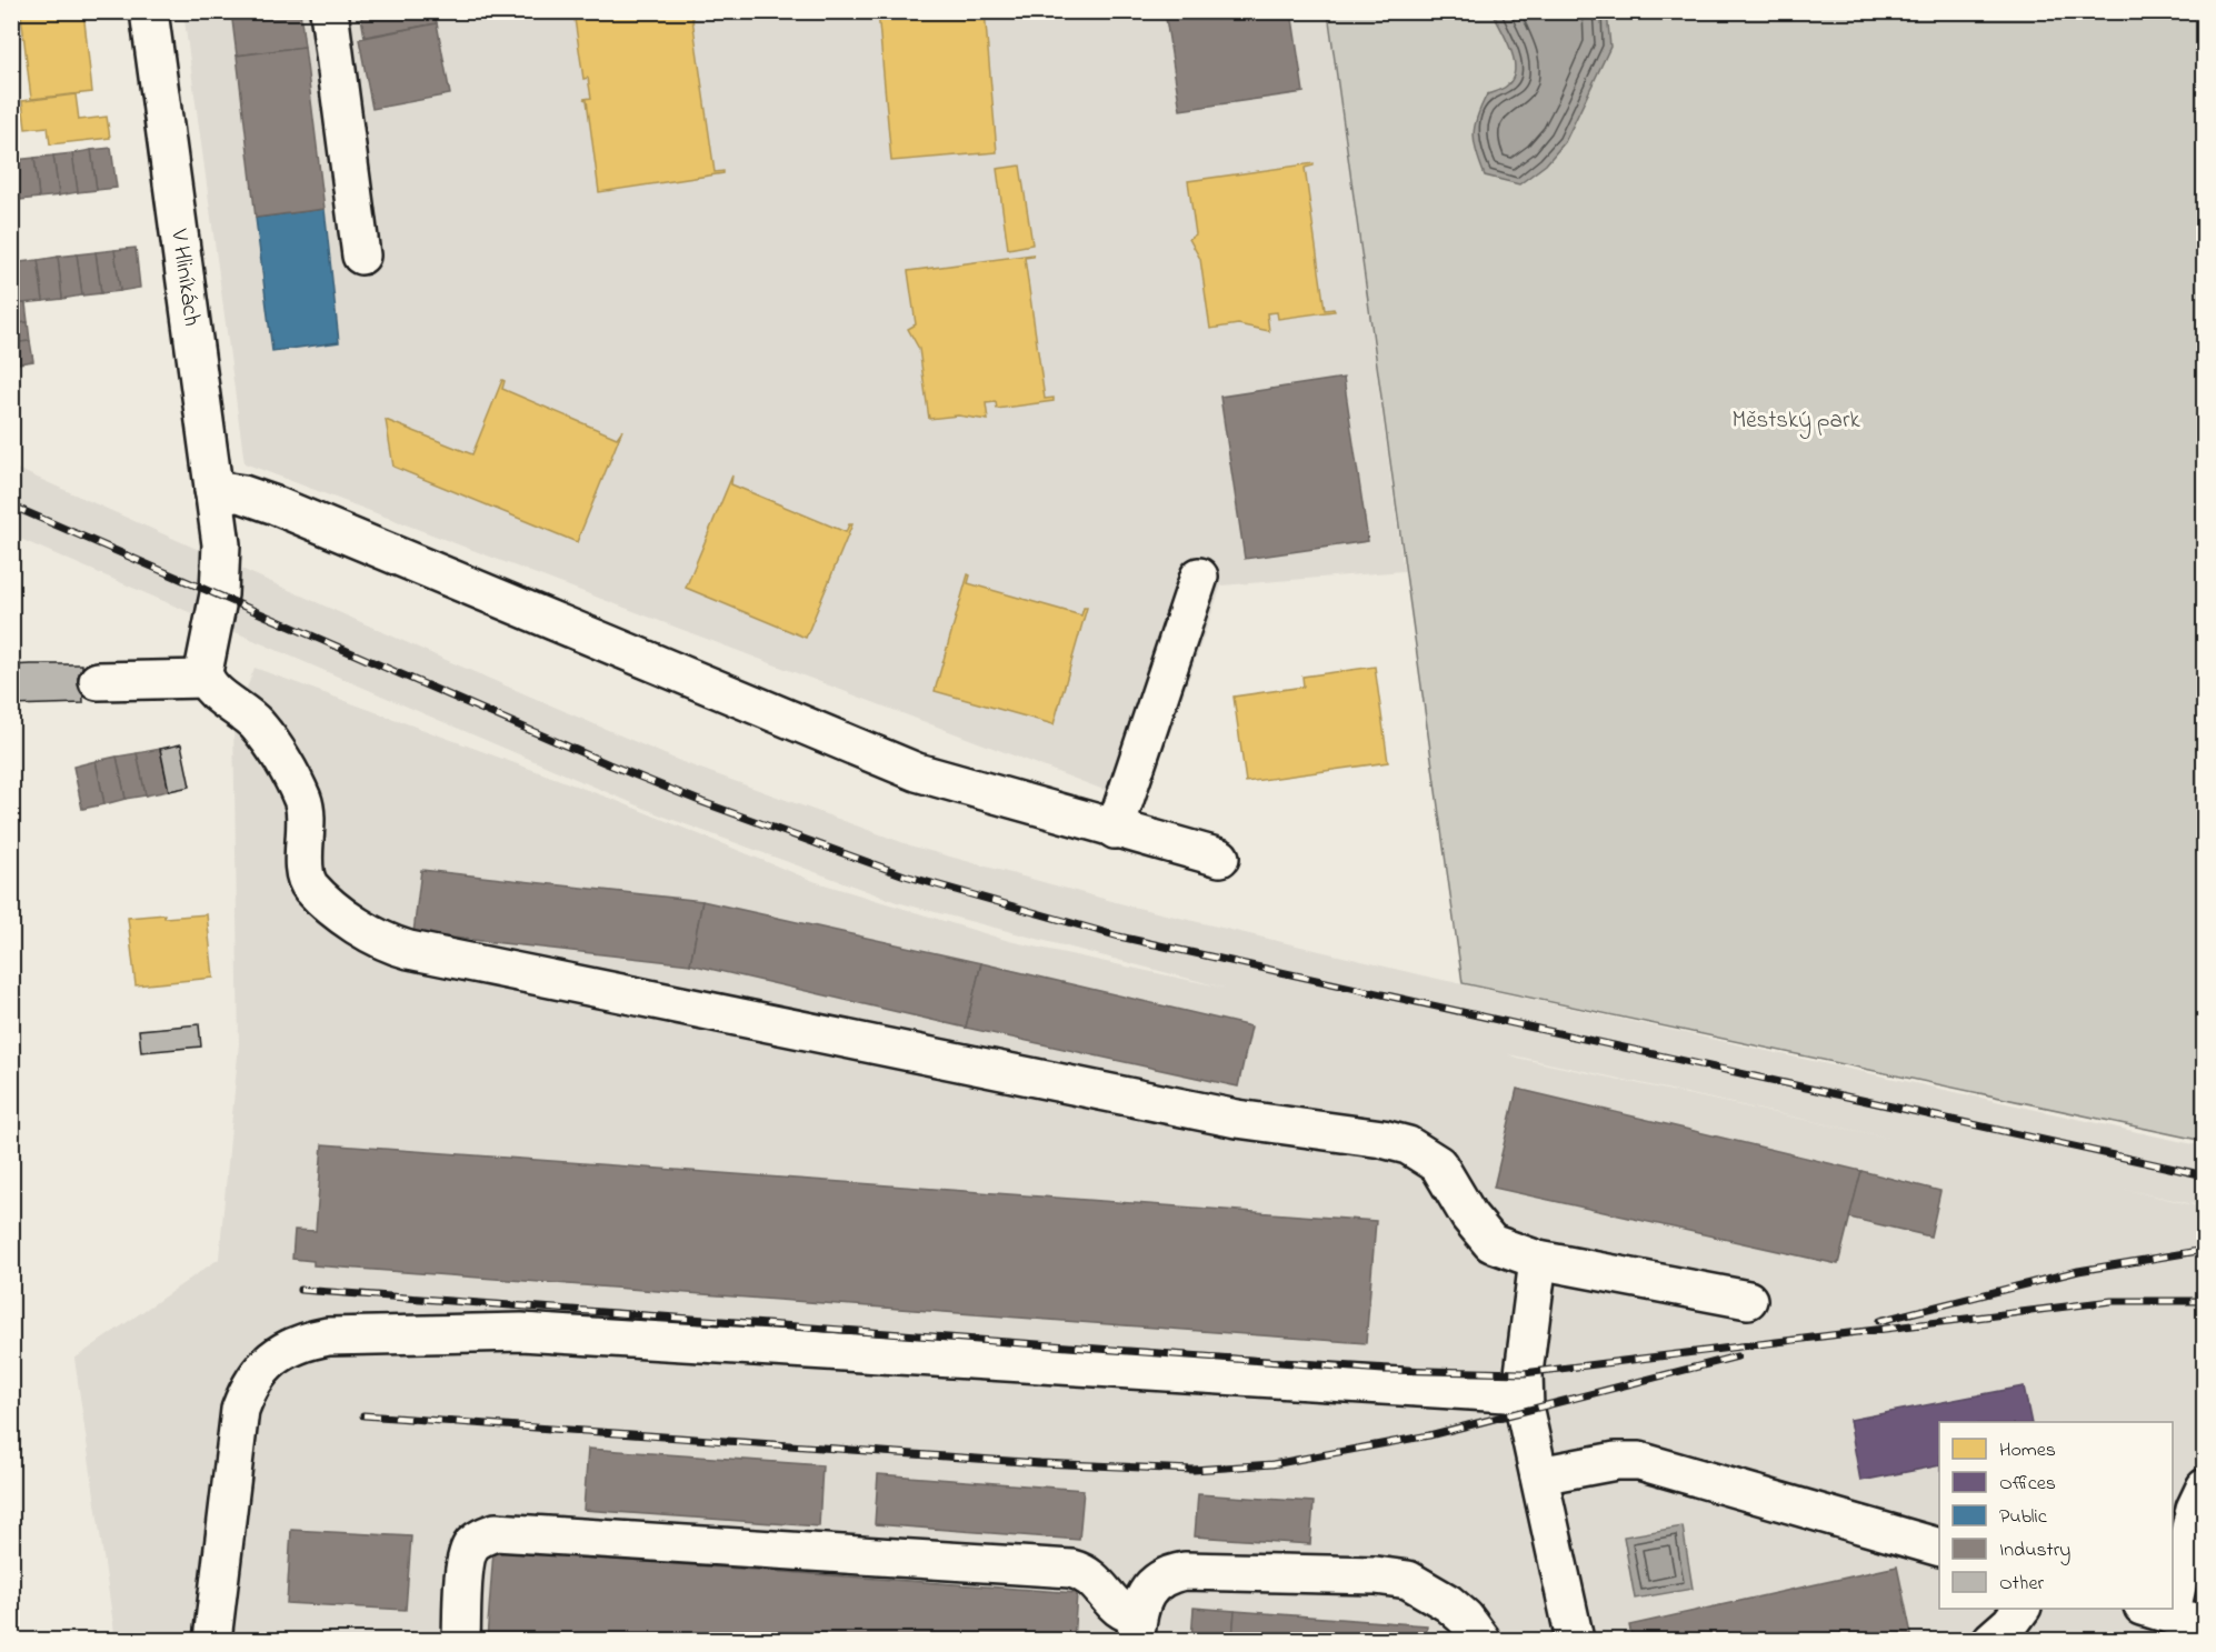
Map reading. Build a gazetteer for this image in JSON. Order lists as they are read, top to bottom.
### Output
{
  "streets": {
    "street": ["V Hliníkách"]
  },
  "parks": ["Městský park"],
  "legend": [
    "Homes",
    "Offices",
    "Public",
    "Industry",
    "Other"
  ]
}
